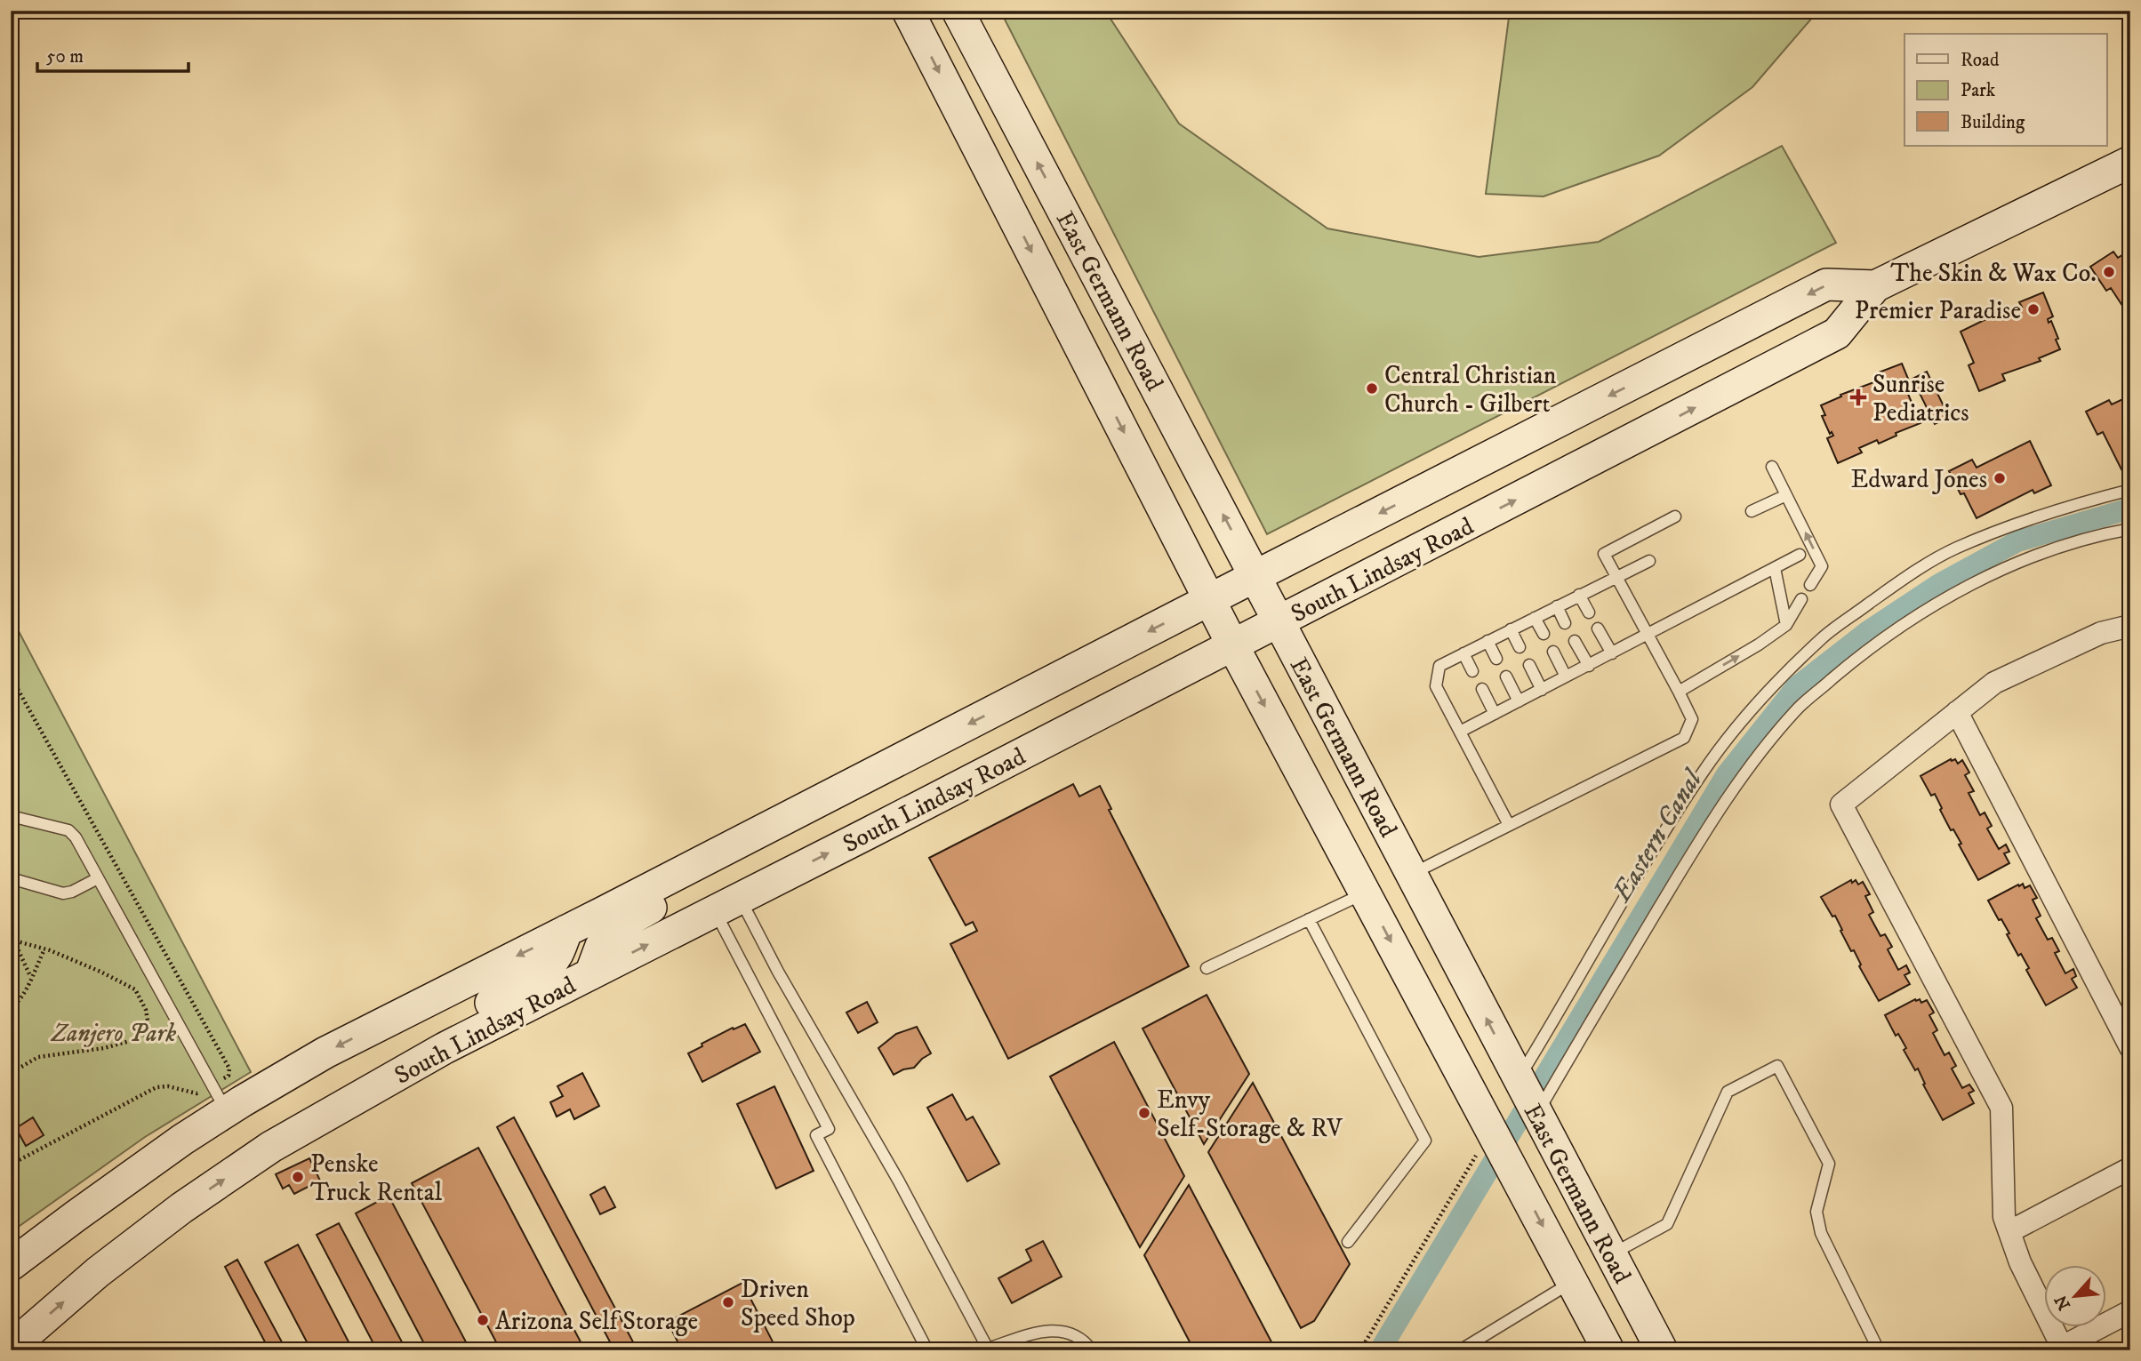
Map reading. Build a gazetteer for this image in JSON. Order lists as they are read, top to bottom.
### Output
{
  "streets": {
    "main road": ["East Germann Road", "South Lindsay Road"]
  },
  "crossings": [
    ["East Germann Road", "South Lindsay Road"]
  ],
  "water": ["Eastern Canal"],
  "parks": ["Zanjero Park"],
  "places": {
    "other": [
      "The Skin & Wax Co.",
      "Premier Paradise",
      "Central Christian Church - Gilbert",
      "Edward Jones",
      "Envy Self-Storage & RV",
      "Penske Truck Rental",
      "Driven Speed Shop",
      "Arizona Self Storage"
    ],
    "health": ["Sunrise Pediatrics"]
  },
  "legend": ["Road", "Park", "Building"],
  "scale_bar": "50 m",
  "north": "bottom left"
}
